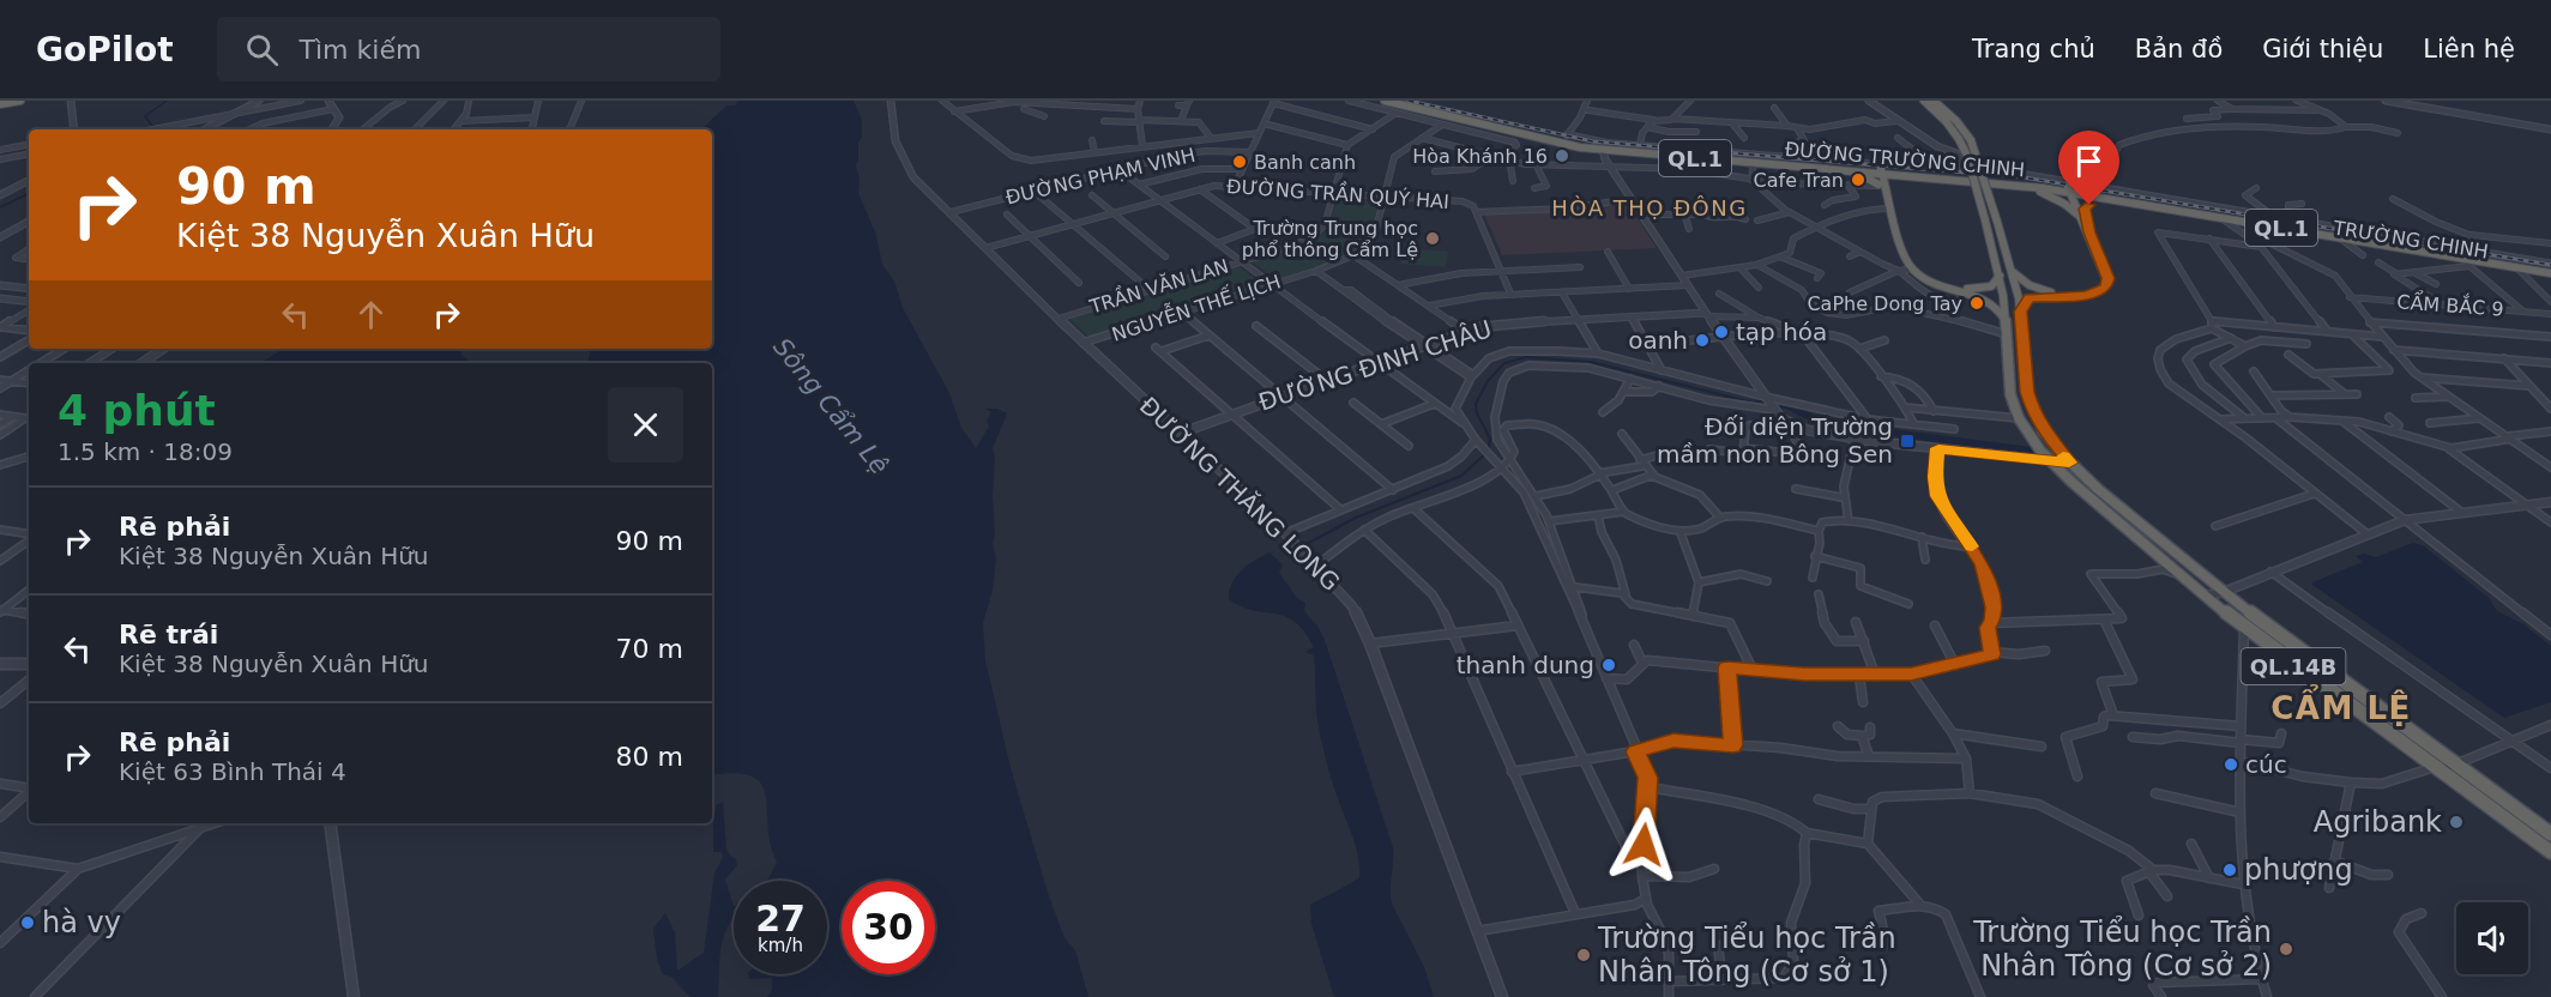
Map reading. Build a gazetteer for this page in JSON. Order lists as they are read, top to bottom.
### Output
{
  "streets": {
    "highway": ["QL.1", "ĐƯỜNG TRƯỜNG CHINH", "QL.14B"],
    "street": [
      "ĐƯỜNG PHẠM VINH",
      "ĐƯỜNG TRẦN QUÝ HAI",
      "TRƯỜNG CHINH",
      "TRẦN VĂN LAN",
      "CẨM BẮC 9",
      "NGUYỄN THẾ LỊCH",
      "ĐƯỜNG ĐINH CHÂU",
      "ĐƯỜNG THĂNG LONG"
    ]
  },
  "crossings": [
    ["ĐƯỜNG TRƯỜNG CHINH", "TRƯỜNG CHINH"],
    ["ĐƯỜNG PHẠM VINH", "ĐƯỜNG THĂNG LONG"],
    ["ĐƯỜNG TRẦN QUÝ HAI", "TRẦN VĂN LAN"],
    ["ĐƯỜNG TRẦN QUÝ HAI", "NGUYỄN THẾ LỊCH"],
    ["ĐƯỜNG TRẦN QUÝ HAI", "ĐƯỜNG THĂNG LONG"],
    ["TRẦN VĂN LAN", "ĐƯỜNG THĂNG LONG"],
    ["NGUYỄN THẾ LỊCH", "ĐƯỜNG THĂNG LONG"],
    ["ĐƯỜNG ĐINH CHÂU", "ĐƯỜNG THĂNG LONG"]
  ],
  "districts": ["HÒA THỌ ĐÔNG", "CẨM LỆ"],
  "water": ["Sông Cẩm Lệ"],
  "places": {
    "other": [
      "Hòa Khánh 16",
      "Banh canh",
      "Cafe Tran",
      "Trường Trung học phổ thông Cẩm Lệ",
      "CaPhe Dong Tay",
      "tạp hóa",
      "oanh",
      "thanh dung",
      "cúc",
      "Agribank",
      "phượng",
      "hà vy",
      "Trường Tiểu học Trần Nhân Tông (Cơ sở 2)",
      "Trường Tiểu học Trần Nhân Tông (Cơ sở 1)"
    ],
    "transit": ["Đối diện Trường mầm non Bông Sen"]
  },
  "page": {
    "header": "GoPilot",
    "search": "Tìm kiếm",
    "nav": [
      "Trang chủ",
      "Bản đồ",
      "Giới thiệu",
      "Liên hệ"
    ],
    "turn": ["90 m", "Kiệt 38 Nguyễn Xuân Hữu"],
    "heading": ["4 phút", "1.5 km · 18:09"],
    "list": [
      {
        "name": "Rẽ phải",
        "note": "Kiệt 38 Nguyễn Xuân Hữu",
        "value": "90 m"
      },
      {
        "name": "Rẽ trái",
        "note": "Kiệt 38 Nguyễn Xuân Hữu",
        "value": "70 m"
      },
      {
        "name": "Rẽ phải",
        "note": "Kiệt 63 Bình Thái 4",
        "value": "80 m"
      }
    ],
    "speed": "27 km/h",
    "limit": "30"
  }
}
